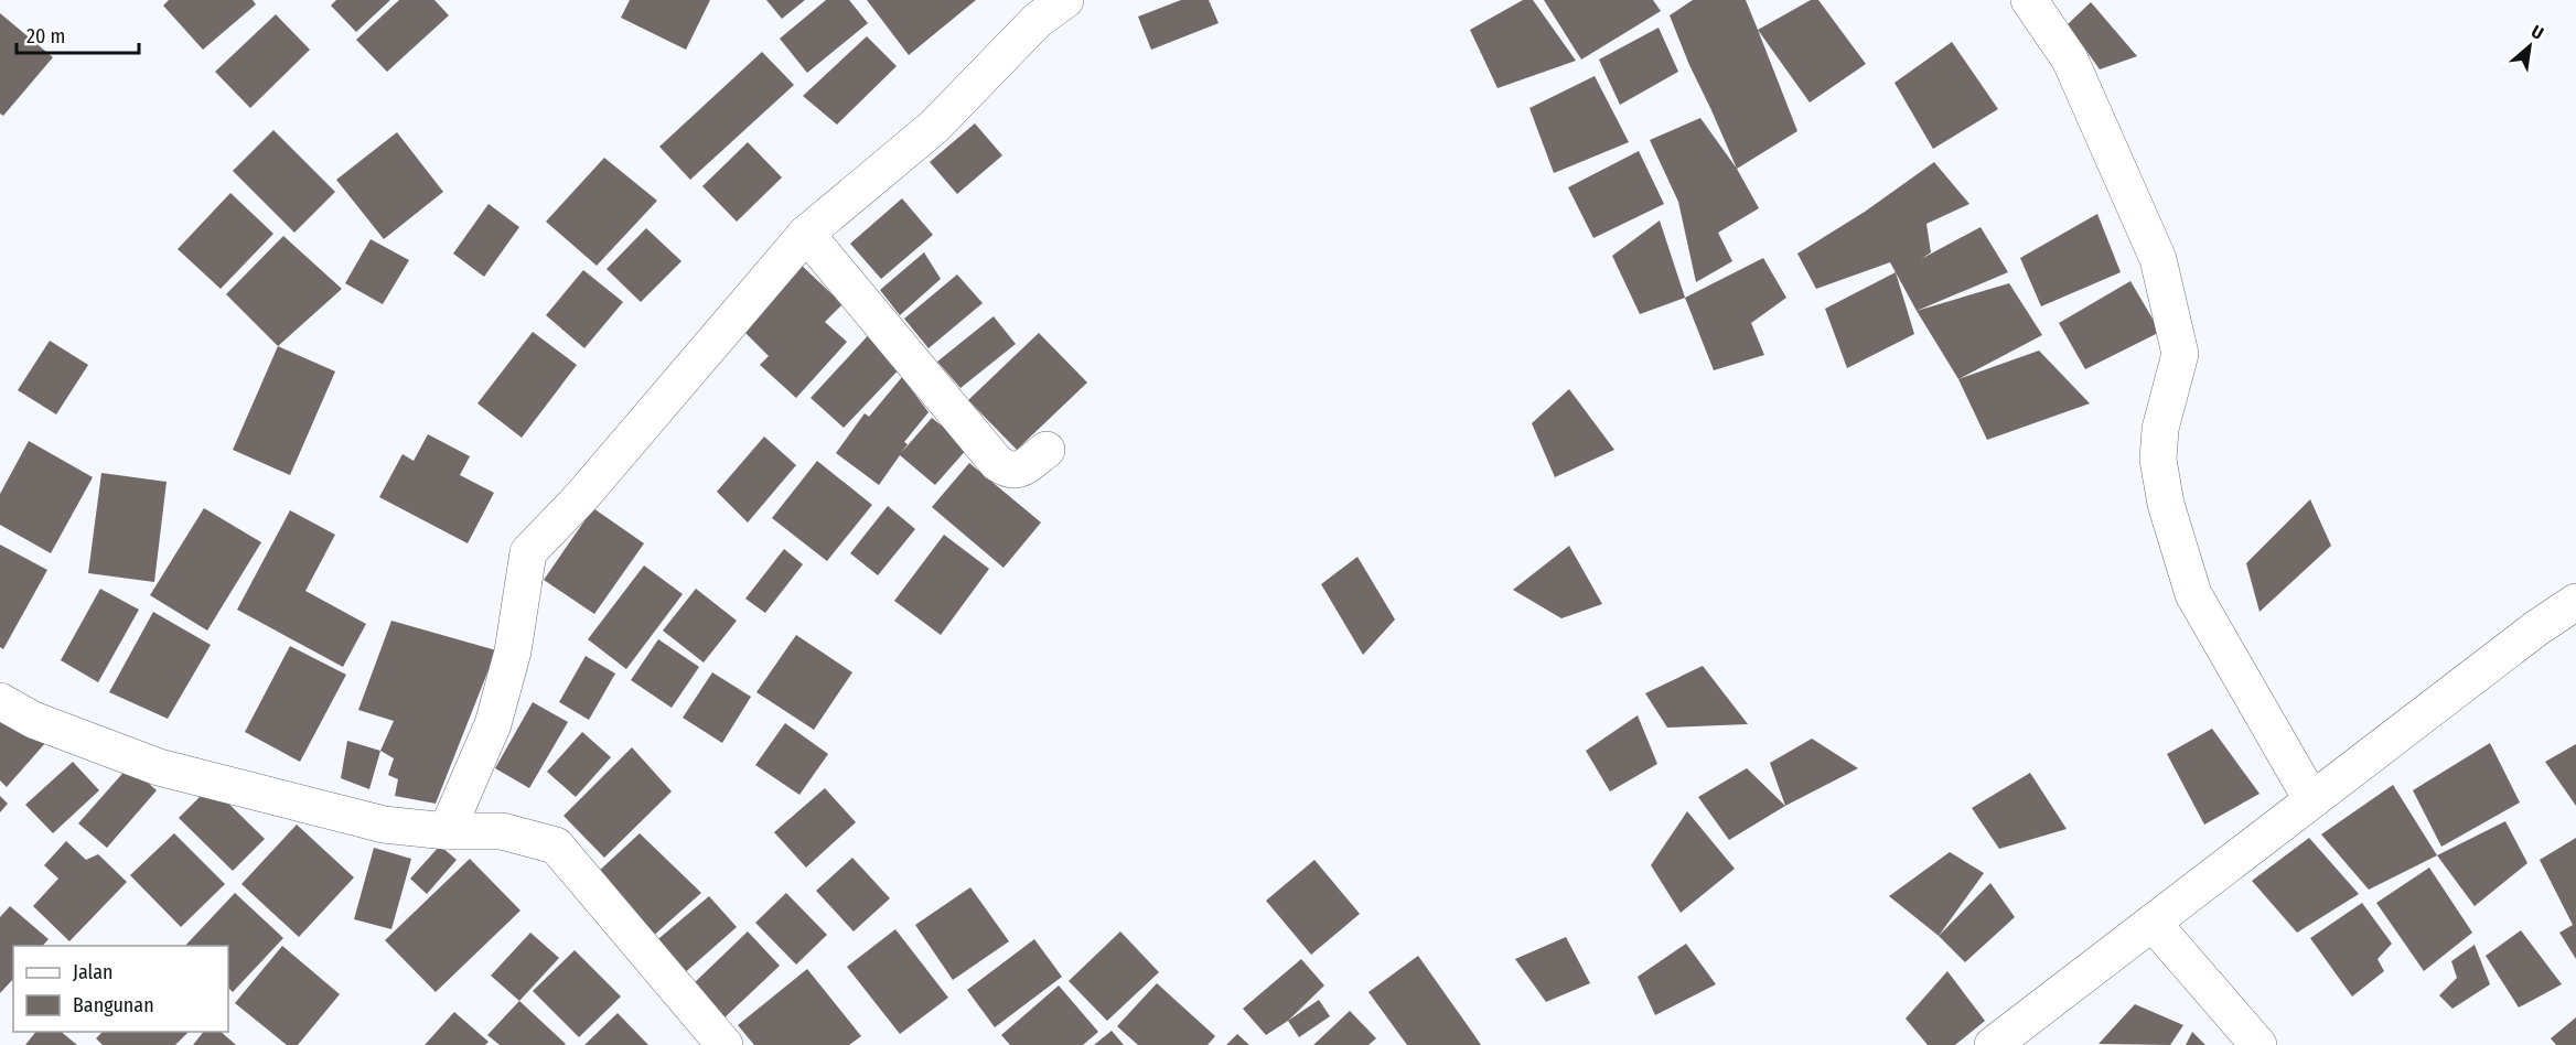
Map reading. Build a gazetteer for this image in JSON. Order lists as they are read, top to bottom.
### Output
{
  "legend": ["Jalan", "Bangunan"],
  "scale_bar": "20 m",
  "north": "top right"
}
